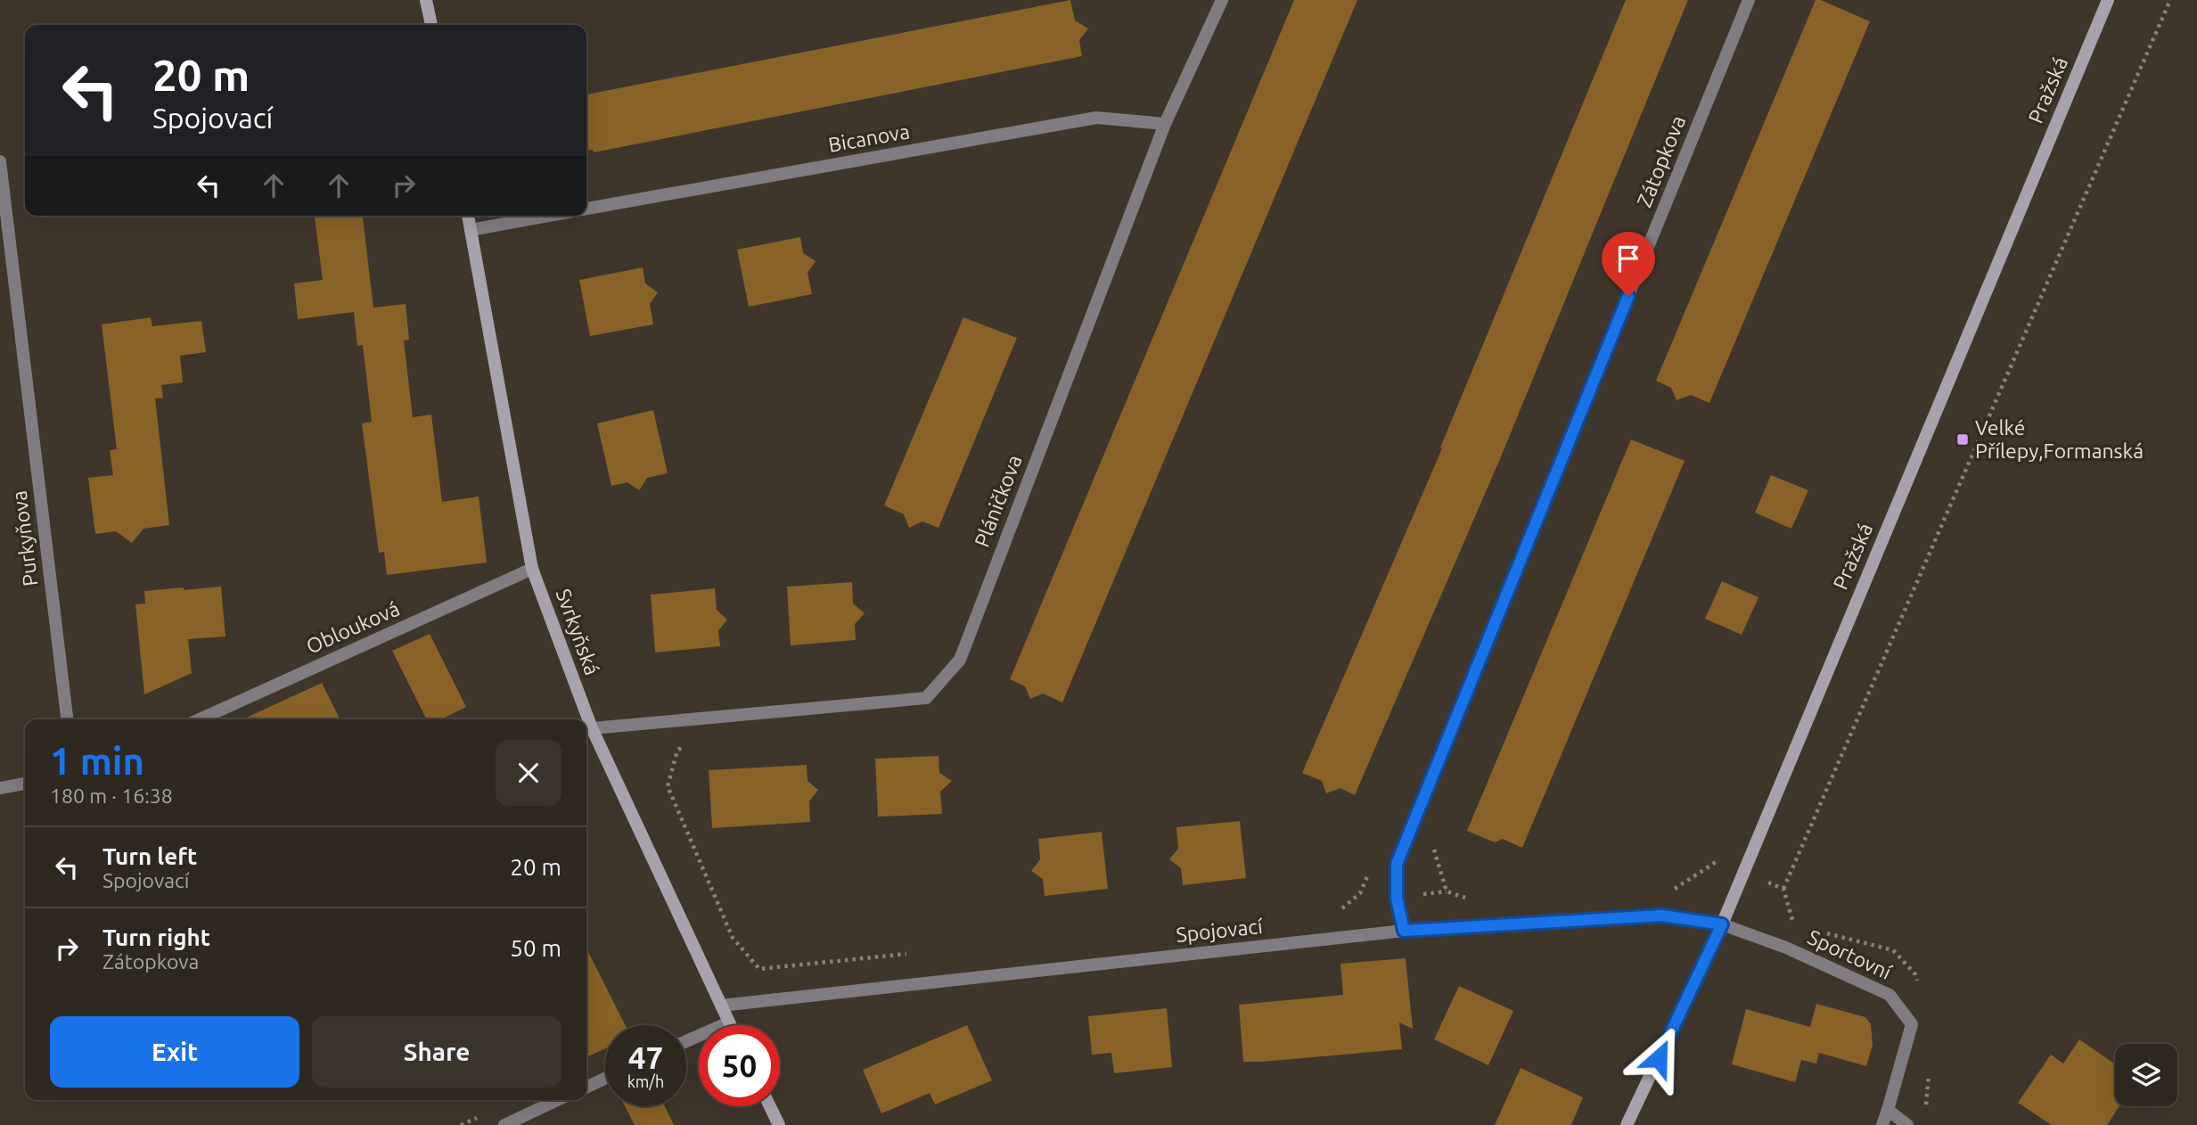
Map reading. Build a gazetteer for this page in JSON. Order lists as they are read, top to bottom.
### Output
{
  "streets": {
    "main road": ["Pražská", "Svrkyňská"],
    "street": [
      "Bicanova",
      "Zátopkova",
      "Pláničkova",
      "Purkyňova",
      "Oblouková",
      "Spojovací",
      "Sportovní"
    ]
  },
  "crossings": [
    ["Pražská", "Spojovací"],
    ["Pražská", "Sportovní"],
    ["Bicanova", "Pláničkova"],
    ["Bicanova", "Svrkyňská"],
    ["Zátopkova", "Spojovací"],
    ["Pláničkova", "Svrkyňská"],
    ["Oblouková", "Svrkyňská"],
    ["Svrkyňská", "Spojovací"],
    ["Spojovací", "Sportovní"]
  ],
  "places": {
    "transit": ["Velké Přílepy,Formanská"]
  },
  "page": {
    "turn": ["20 m", "Spojovací"],
    "heading": ["1 min", "180 m · 16:38"],
    "list": [
      {
        "name": "Turn left",
        "note": "Spojovací",
        "value": "20 m"
      },
      {
        "name": "Turn right",
        "note": "Zátopkova",
        "value": "50 m"
      }
    ],
    "buttons": ["Exit", "Share"],
    "speed": "47 km/h",
    "limit": "50"
  }
}
